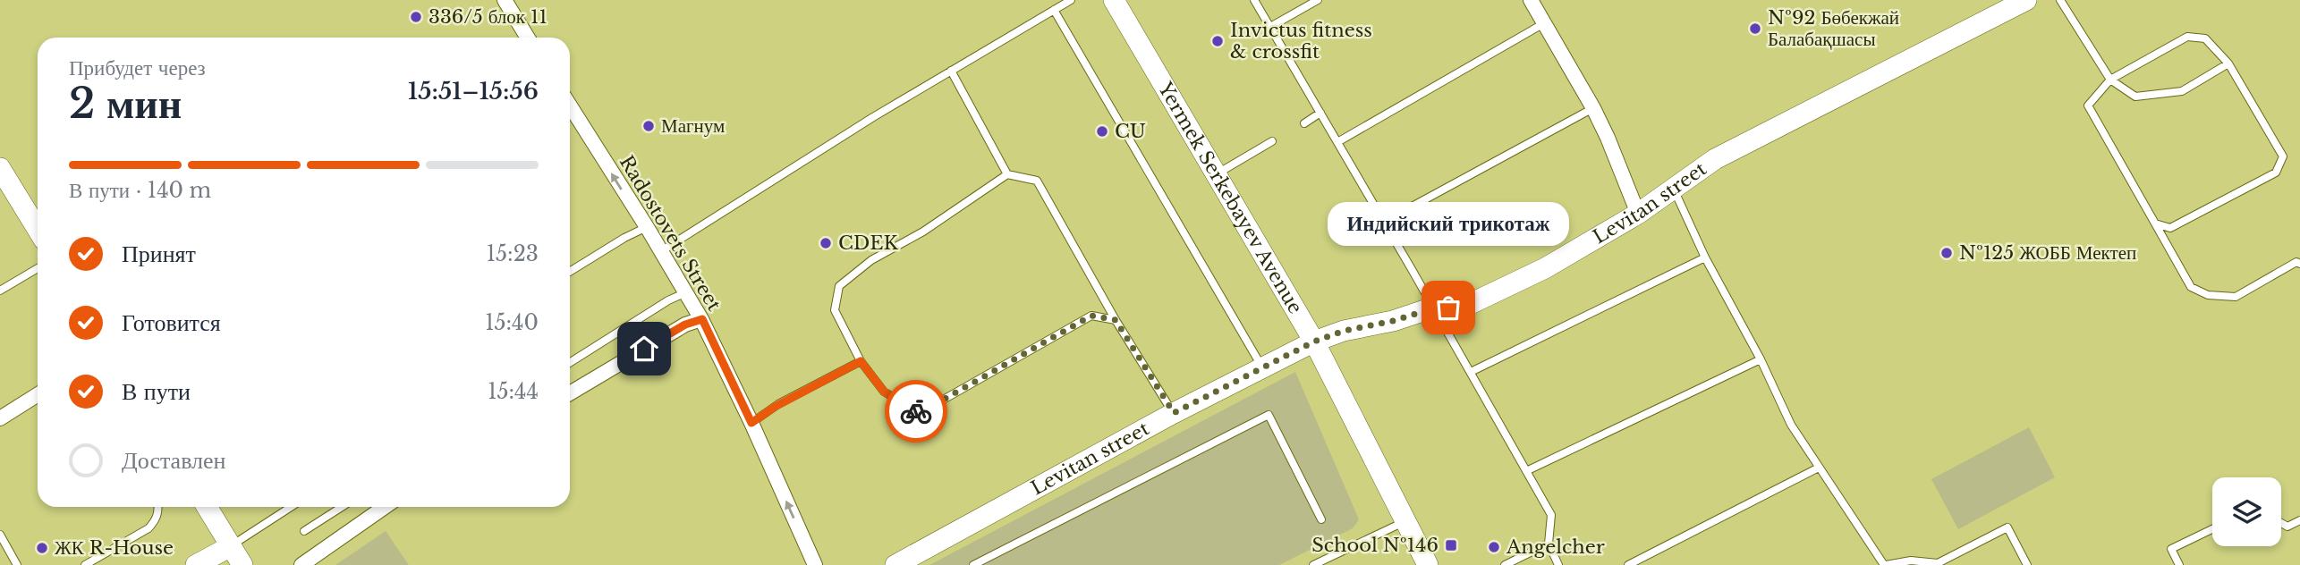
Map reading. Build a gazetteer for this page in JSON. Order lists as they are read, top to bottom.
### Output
{
  "streets": {
    "street": ["Yermek Serkebayev Avenue", "Levitan street", "Radostovets Street"]
  },
  "crossings": [
    ["Yermek Serkebayev Avenue", "Levitan street"]
  ],
  "one_way": ["Radostovets Street"],
  "places": {
    "other": [
      "336/5 блок 11",
      "№92 Бөбекжай Балабақшасы",
      "Invictus fitness & crossfit",
      "Магнум",
      "CU",
      "CDEK",
      "№125 ЖОББ Мектеп",
      "Индийский трикотаж",
      "Angelcher",
      "ЖК R-House"
    ],
    "transit": ["School №146"]
  },
  "page": {
    "heading": ["2 мин", "Прибудет через", "15:51–15:56"],
    "bar": "В пути · 140 m",
    "bubble": "Индийский трикотаж",
    "list": [
      ["Принят", "15:23"],
      ["Готовится", "15:40"],
      ["В пути", "15:44"],
      "Доставлен"
    ]
  }
}
